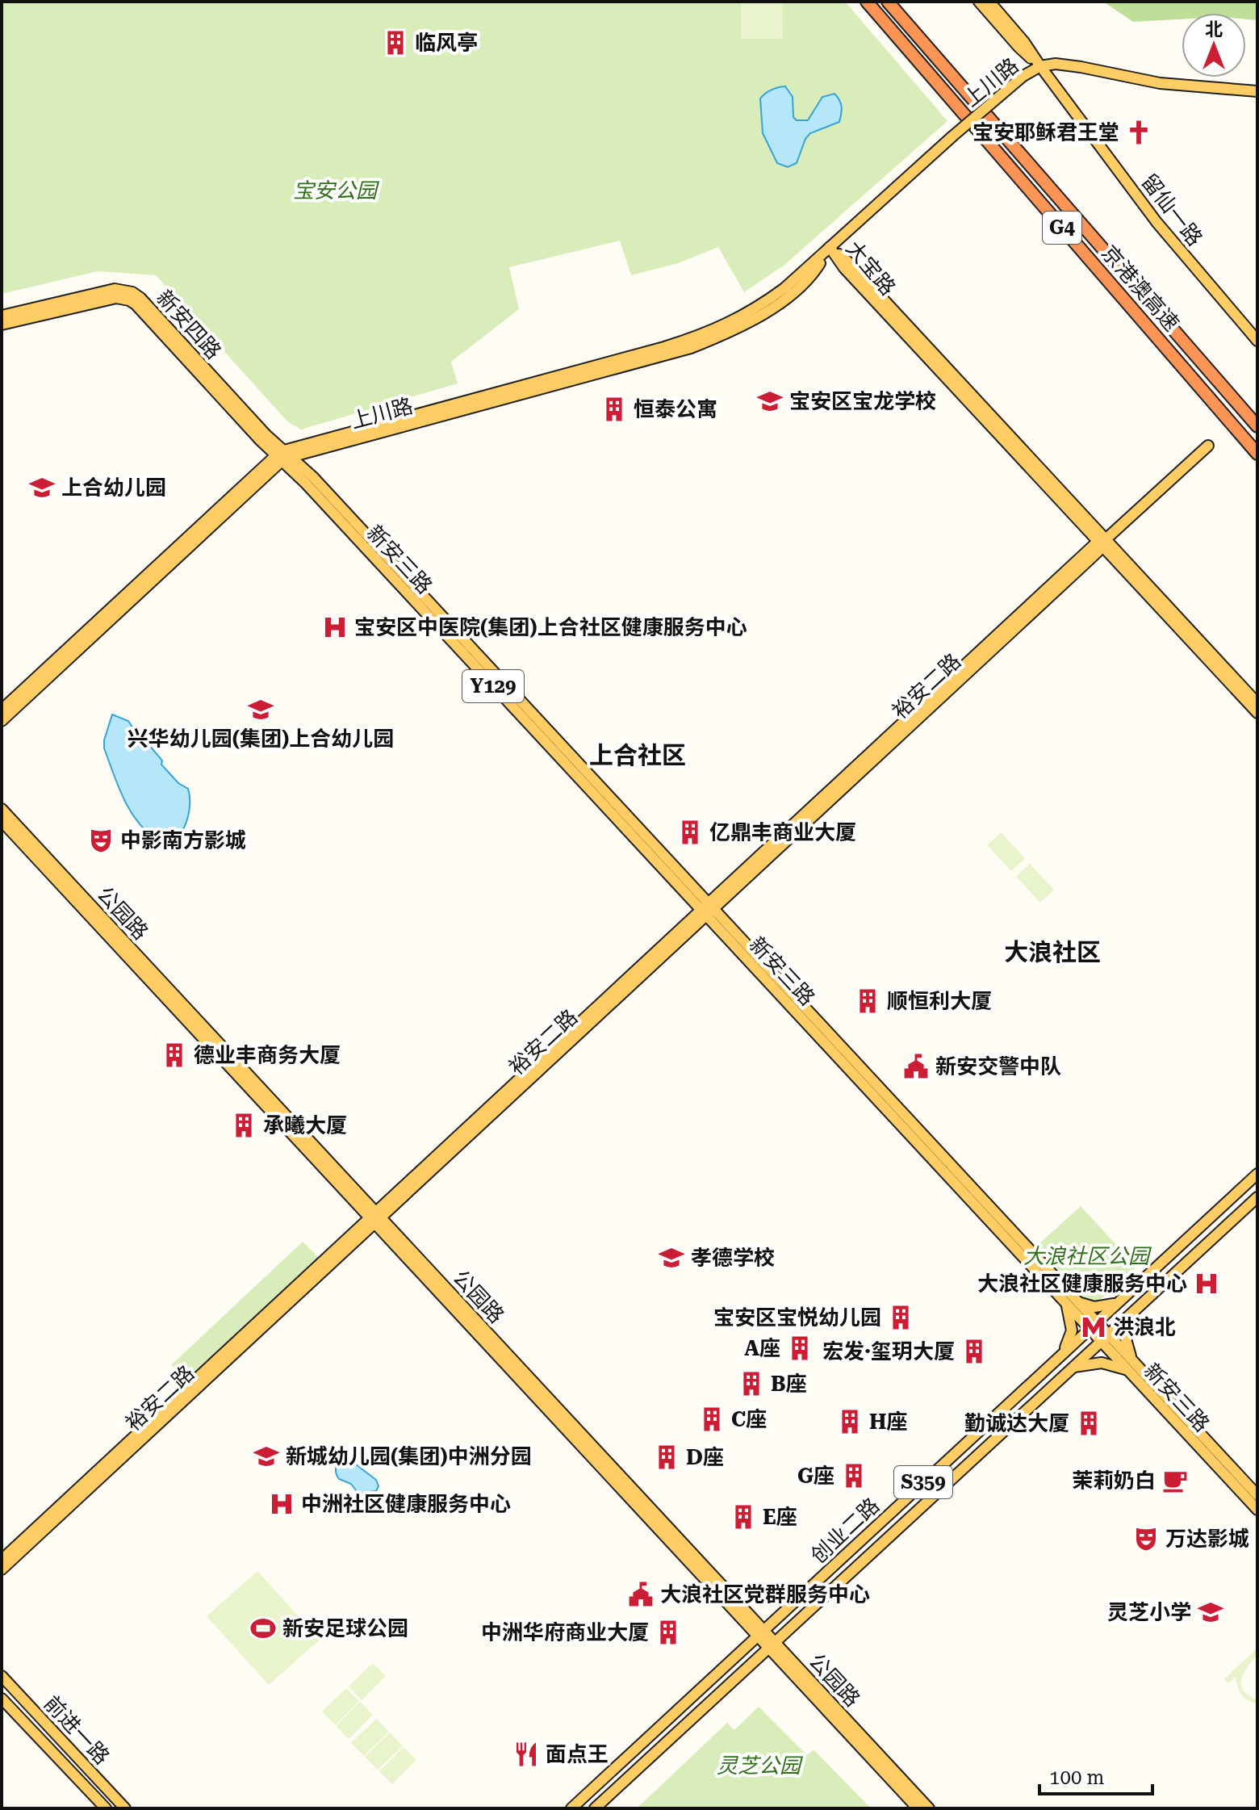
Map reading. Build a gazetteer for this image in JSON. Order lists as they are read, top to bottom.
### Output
{
  "streets": {
    "highway": ["G4", "京港澳高速"],
    "main road": [
      "上川路",
      "留仙一路",
      "大宝路",
      "新安四路",
      "新安三路",
      "Y129",
      "裕安二路",
      "公园路",
      "S359",
      "创业二路",
      "前进一路"
    ]
  },
  "crossings": [
    ["上川路", "留仙一路"],
    ["上川路", "大宝路"],
    ["上川路", "新安四路"],
    ["上川路", "新安三路"],
    ["大宝路", "裕安二路"],
    ["新安四路", "新安三路"],
    ["新安三路", "裕安二路"],
    ["新安三路", "创业二路"],
    ["裕安二路", "公园路"],
    ["公园路", "创业二路"]
  ],
  "districts": ["上合社区", "大浪社区"],
  "parks": ["宝安公园", "大浪社区公园", "灵芝公园"],
  "places": {
    "building": [
      "临风亭",
      "恒泰公寓",
      "亿鼎丰商业大厦",
      "顺恒利大厦",
      "德业丰商务大厦",
      "承曦大厦",
      "宝安区宝悦幼儿园",
      "A座",
      "宏发·玺玥大厦",
      "B座",
      "C座",
      "H座",
      "勤诚达大厦",
      "D座",
      "G座",
      "E座",
      "中洲华府商业大厦"
    ],
    "church": ["宝安耶稣君王堂"],
    "school or university": [
      "宝安区宝龙学校",
      "上合幼儿园",
      "兴华幼儿园(集团)上合幼儿园",
      "孝德学校",
      "新城幼儿园(集团)中洲分园",
      "灵芝小学"
    ],
    "hospital": ["宝安区中医院(集团)上合社区健康服务中心", "大浪社区健康服务中心", "中洲社区健康服务中心"],
    "theatre": ["中影南方影城", "万达影城"],
    "public building": ["新安交警中队", "大浪社区党群服务中心"],
    "metro station": ["洪浪北"],
    "cafe": ["茉莉奶白"],
    "sports": ["新安足球公园"],
    "restaurant": ["面点王"]
  },
  "scale_bar": "100 m",
  "north": "top"
}
